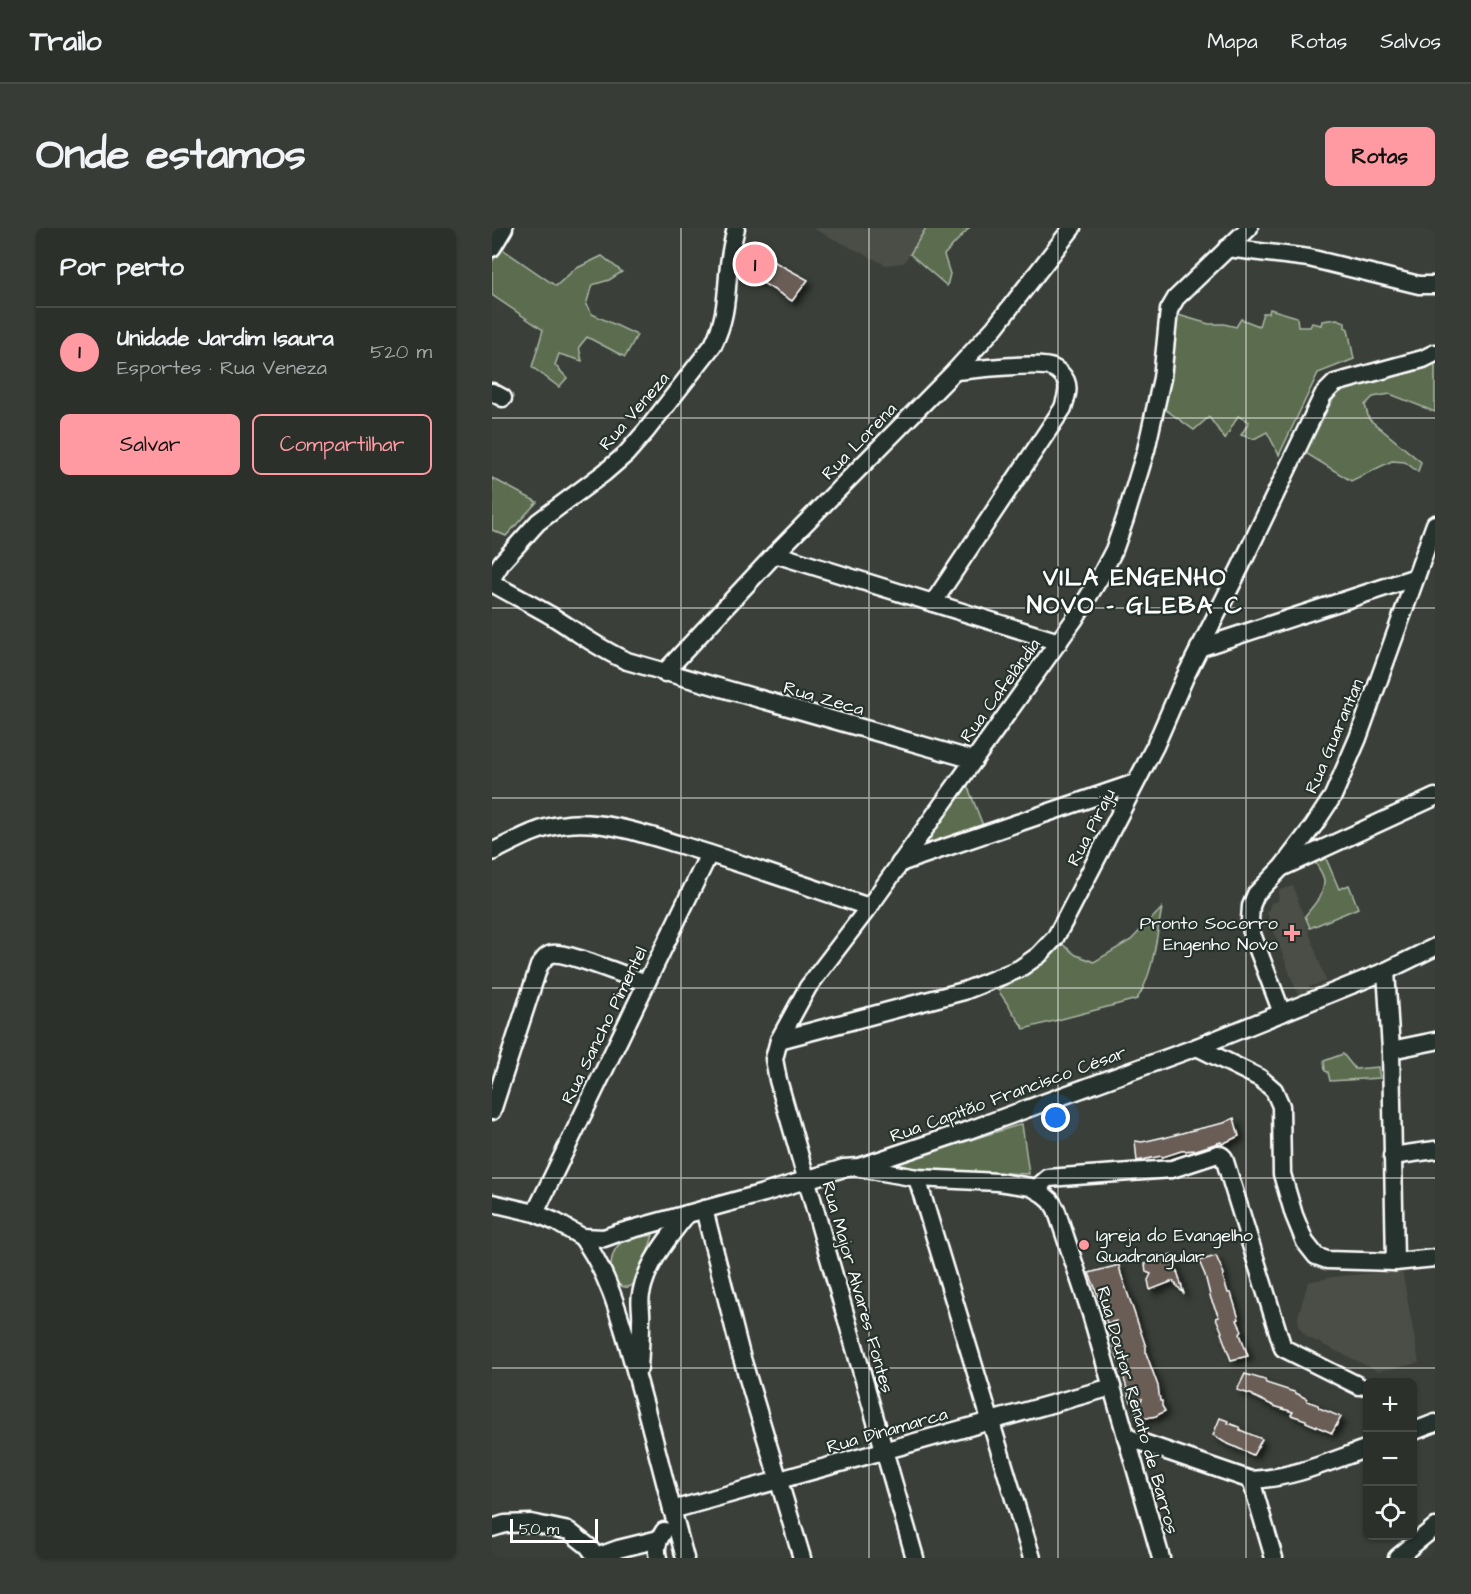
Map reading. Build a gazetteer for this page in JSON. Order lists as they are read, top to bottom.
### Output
{
  "streets": {
    "street": [
      "Rua Veneza",
      "Rua Lorena",
      "Rua Cafelândia",
      "Rua Zeca",
      "Rua Guarantan",
      "Rua Piraju",
      "Rua Sancho Pimentel",
      "Rua Capitão Francisco César",
      "Rua Major Alvares Fontes",
      "Rua Doutor Renato de Barros",
      "Rua Dinamarca"
    ]
  },
  "crossings": [
    ["Rua Lorena", "Rua Zeca"],
    ["Rua Cafelândia", "Rua Zeca"],
    ["Rua Cafelândia", "Rua Piraju"],
    ["Rua Cafelândia", "Rua Capitão Francisco César"],
    ["Rua Cafelândia", "Rua Major Alvares Fontes"],
    ["Rua Guarantan", "Rua Capitão Francisco César"],
    ["Rua Capitão Francisco César", "Rua Major Alvares Fontes"],
    ["Rua Major Alvares Fontes", "Rua Dinamarca"],
    ["Rua Doutor Renato de Barros", "Rua Dinamarca"]
  ],
  "districts": ["VILA ENGENHO NOVO - GLEBA C"],
  "places": {
    "health": ["Pronto Socorro Engenho Novo"],
    "other": ["Igreja do Evangelho Quadrangular"]
  },
  "scale_bar": "50 m",
  "page": {
    "header": "Trailo",
    "nav": ["Mapa", "Rotas", "Salvos"],
    "title": "Onde estamos",
    "buttons": [
      "Rotas",
      ["Salvar", "Compartilhar"]
    ],
    "heading": "Por perto",
    "pins": "1",
    "list": [
      {
        "mark": "1",
        "name": "Unidade Jardim Isaura",
        "note": "Esportes · Rua Veneza",
        "value": "520 m"
      }
    ],
    "map_buttons": ["+", "−"],
    "scale": "50 m"
  }
}
